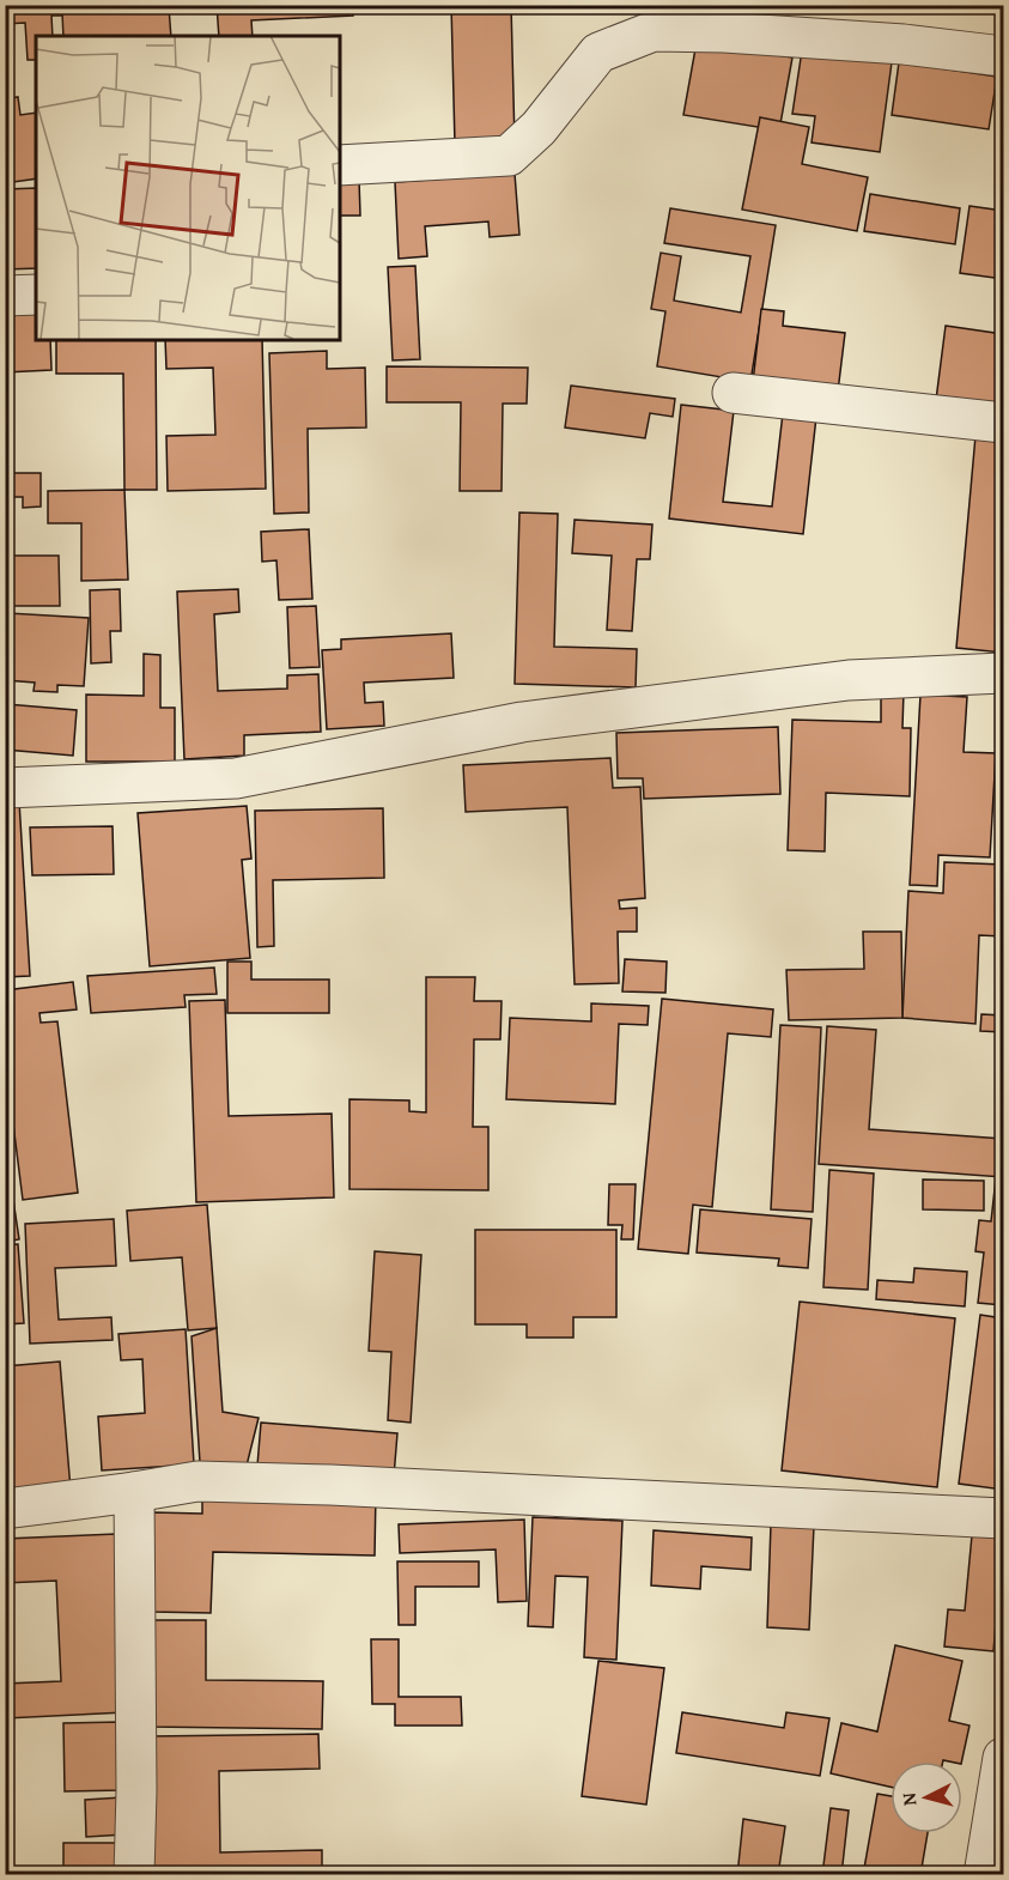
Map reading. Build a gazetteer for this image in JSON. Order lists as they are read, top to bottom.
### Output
{
  "north": "left"
}
